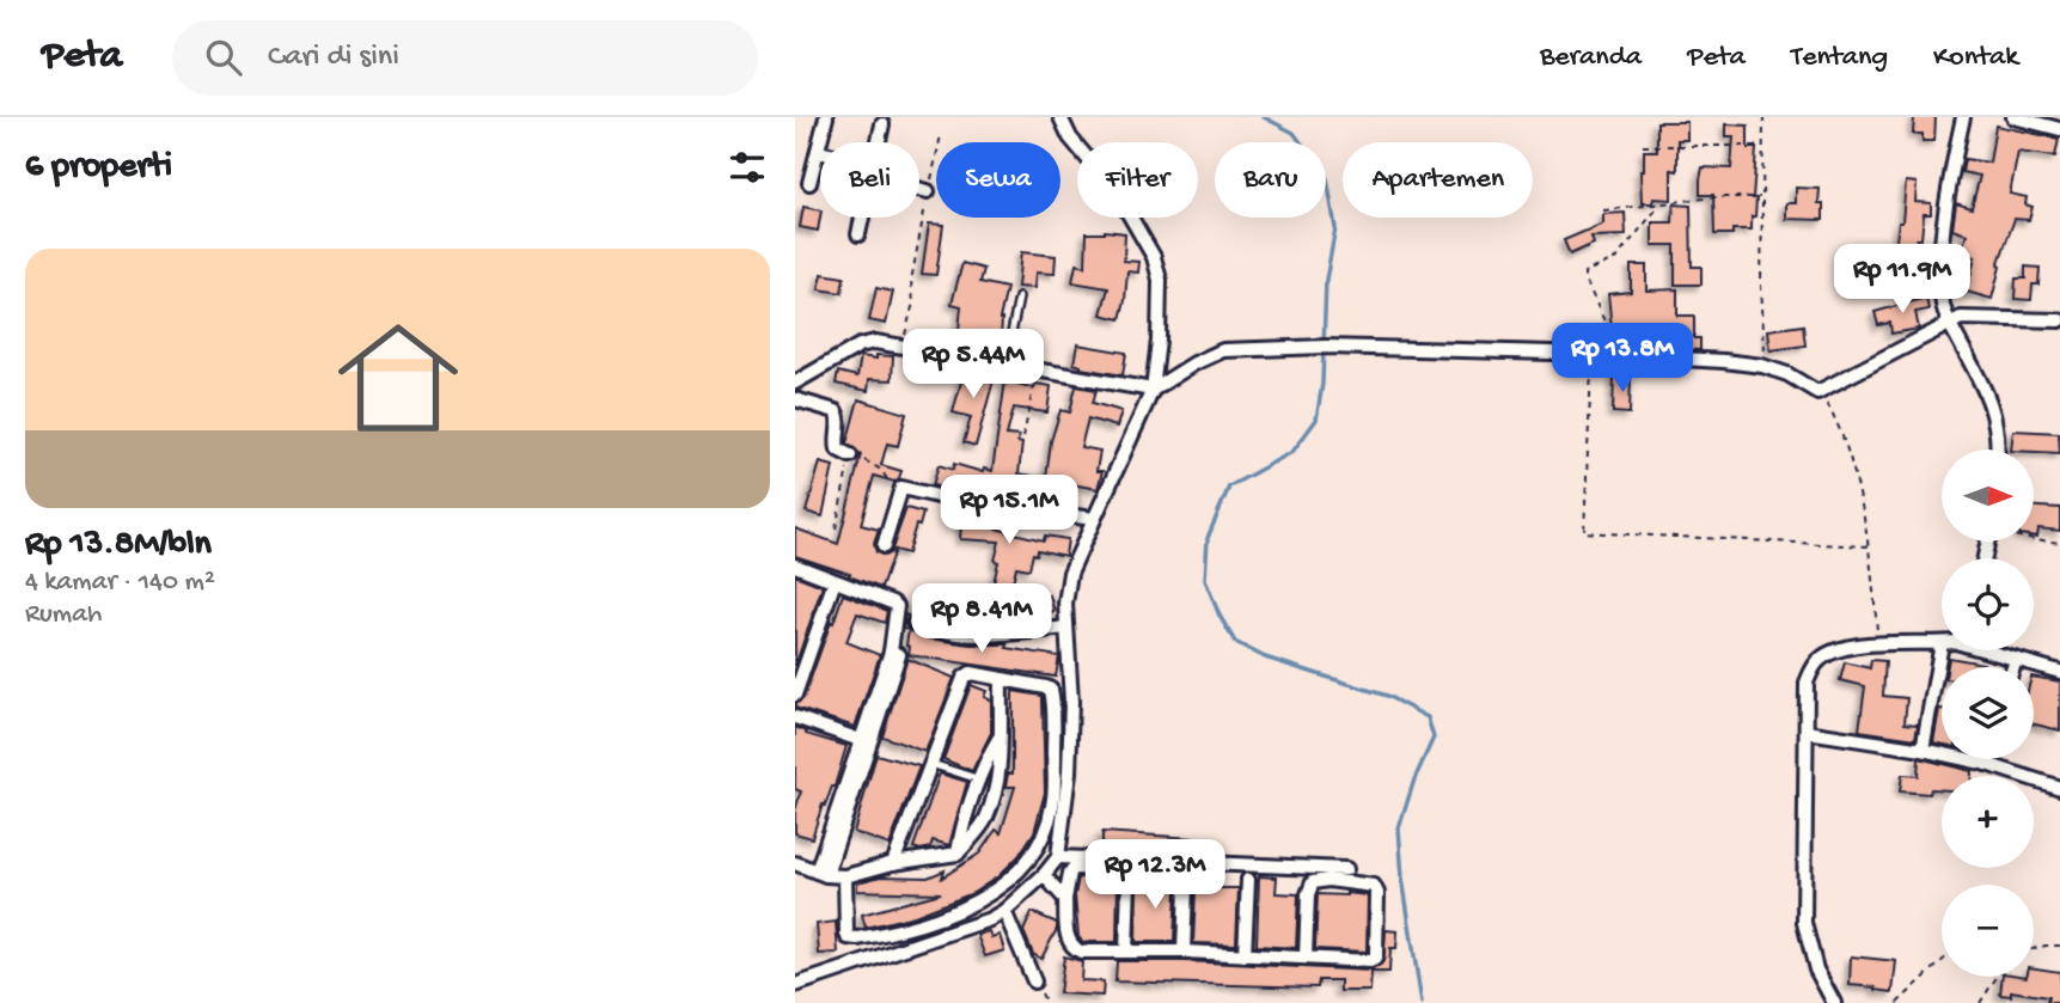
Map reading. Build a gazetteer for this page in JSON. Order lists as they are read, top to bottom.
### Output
{
  "north": "right",
  "page": {
    "header": "Peta",
    "search": "Cari di sini",
    "nav": [
      "Beranda",
      "Peta",
      "Tentang",
      "Kontak"
    ],
    "heading": "6 properti",
    "chip": [
      "Beli",
      "Sewa",
      "Filter",
      "Baru",
      "Apartemen"
    ],
    "list": [
      {
        "name": "Rp 13.8M/bln",
        "note": "4 kamar · 140 m² · Rumah"
      }
    ],
    "price": [
      "Rp 11.9M",
      "Rp 13.8M",
      "Rp 5.44M",
      "Rp 15.1M",
      "Rp 8.41M",
      "Rp 12.3M"
    ],
    "map_buttons": ["+", "−"]
  }
}
